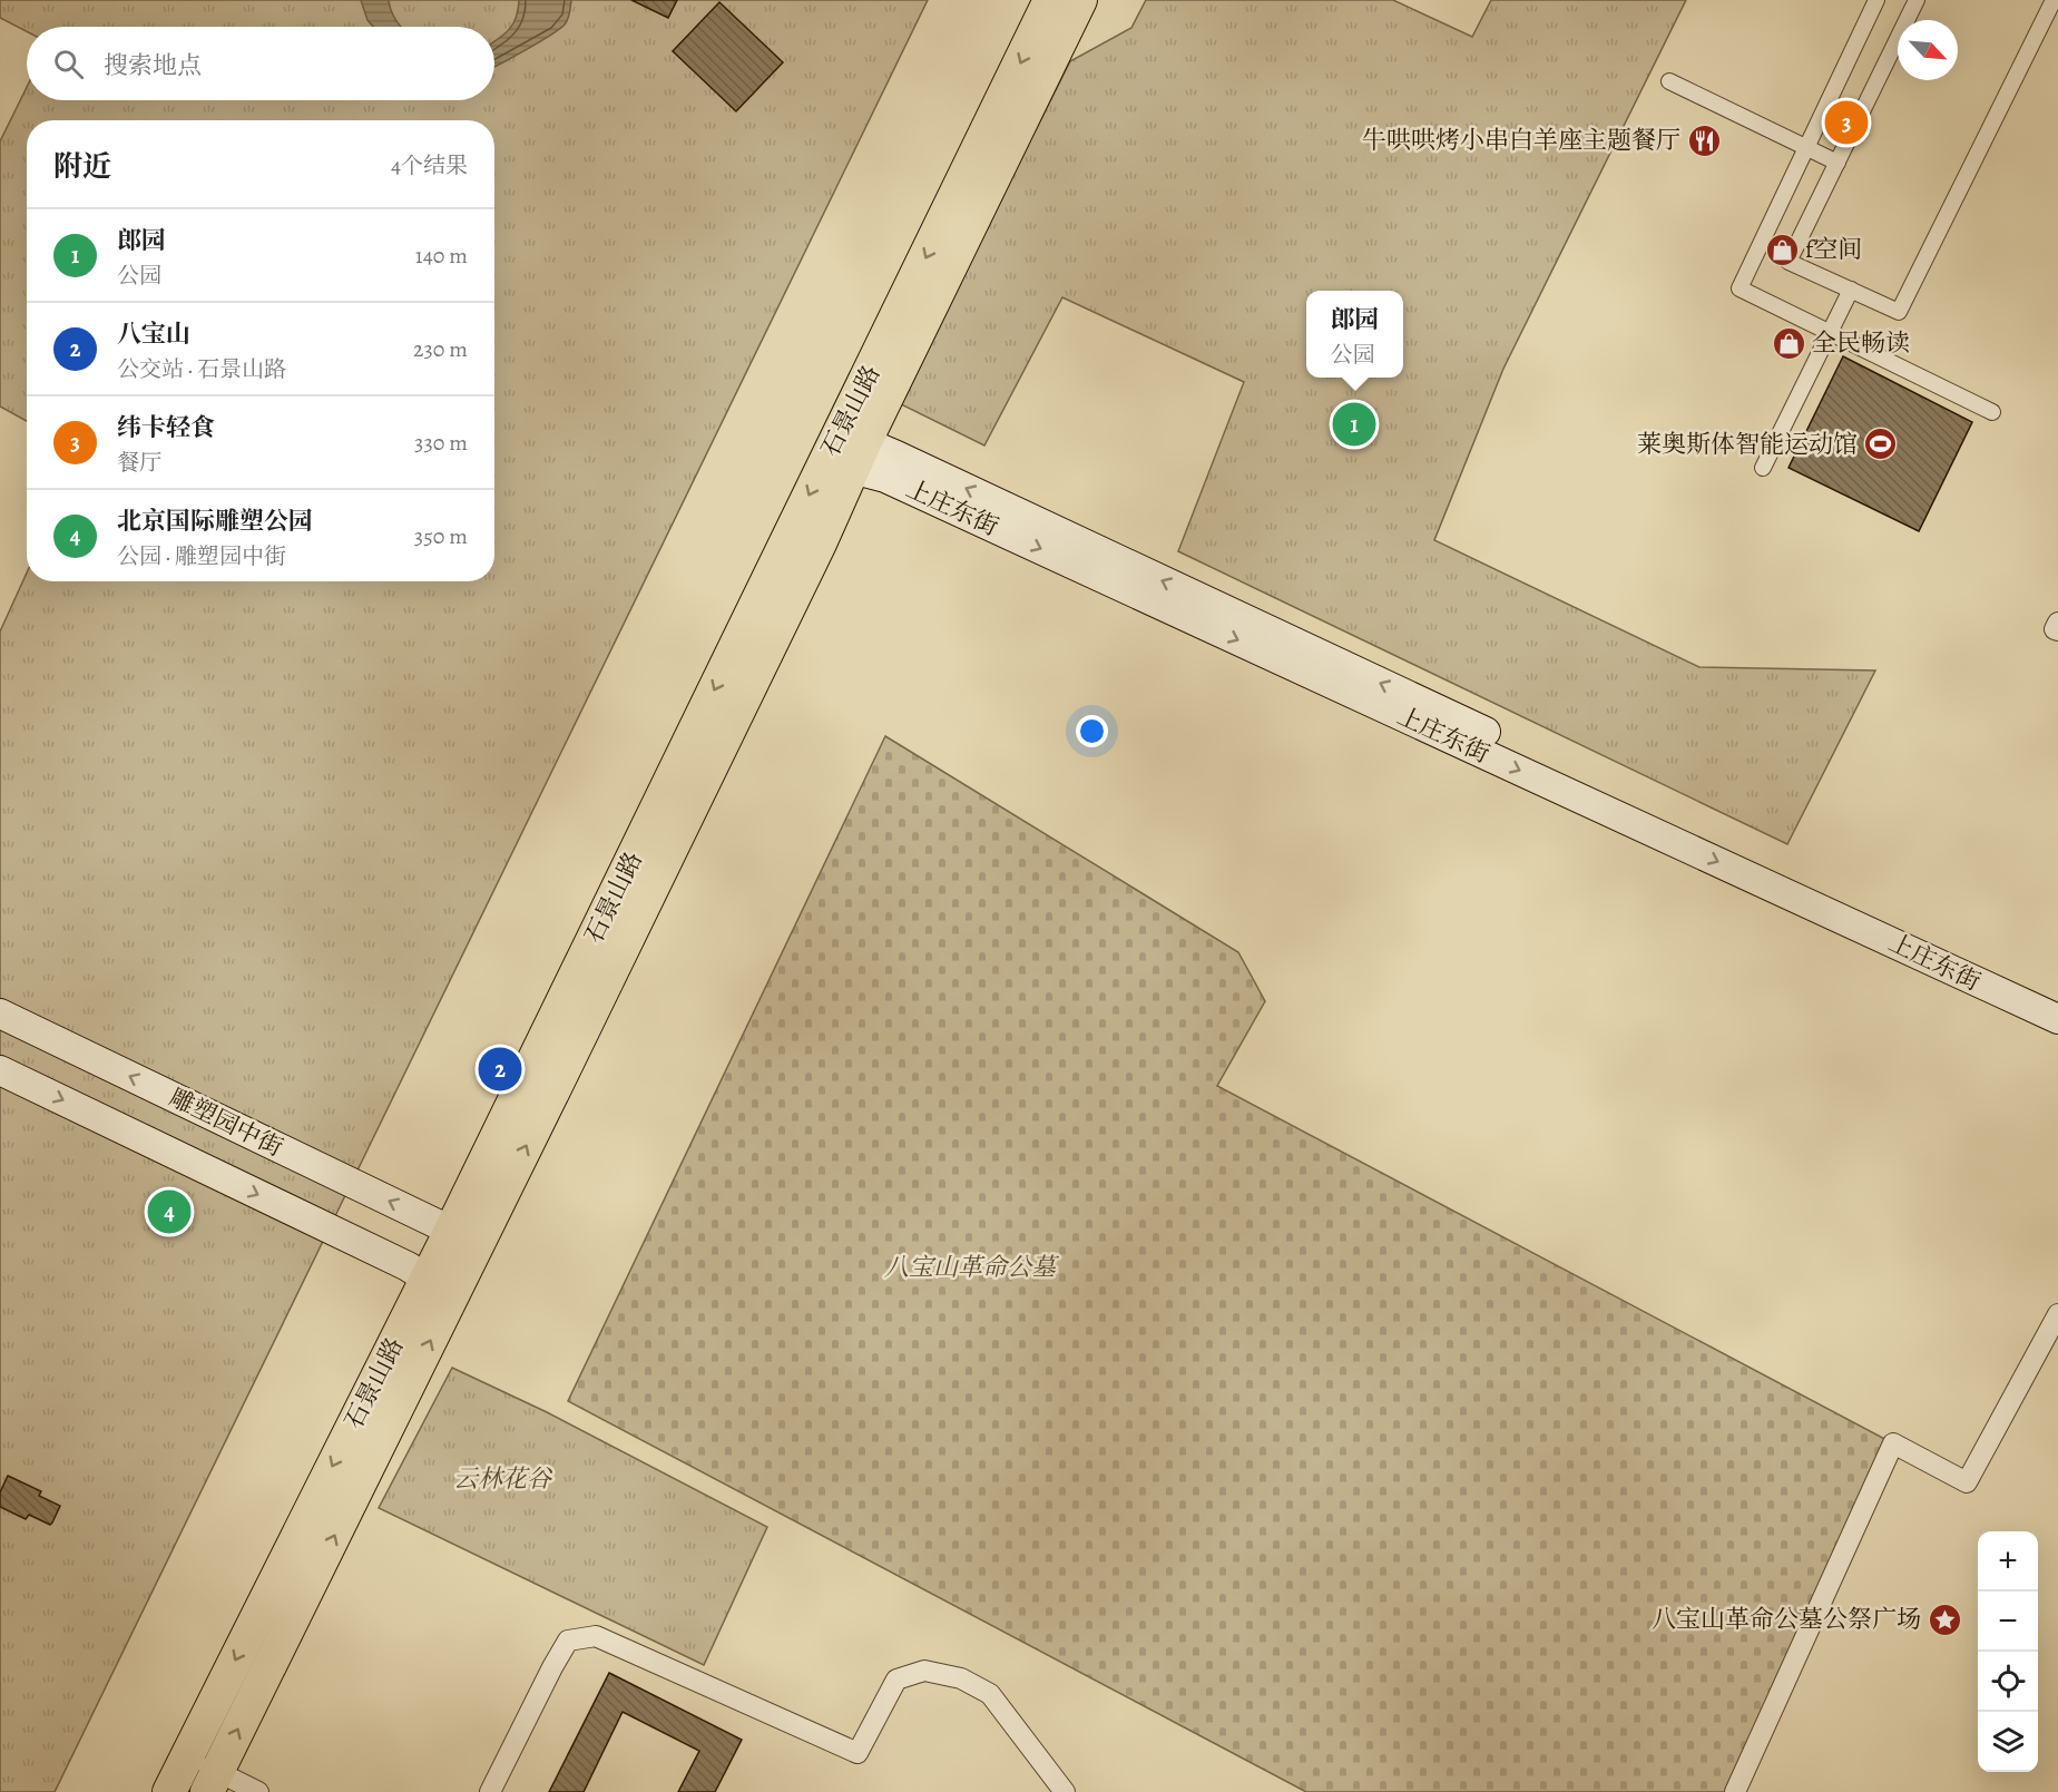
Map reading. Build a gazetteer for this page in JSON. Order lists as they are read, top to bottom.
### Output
{
  "streets": {
    "highway": ["石景山路"],
    "main road": ["上庄东街", "雕塑园中街"]
  },
  "crossings": [
    ["石景山路", "上庄东街"],
    ["石景山路", "雕塑园中街"]
  ],
  "parks": ["八宝山革命公墓", "云林花谷"],
  "places": {
    "restaurant": ["牛哄哄烤小串白羊座主题餐厅"],
    "shop": ["f空间", "全民畅读"],
    "sports": ["莱奥斯体智能运动馆"],
    "place": ["八宝山革命公墓公祭广场"]
  },
  "north": "bottom right",
  "page": {
    "search": "搜索地点",
    "pins": [
      "3",
      "1",
      "2",
      "4"
    ],
    "heading": ["附近", "4个结果"],
    "list": [
      {
        "mark": "1",
        "name": "郎园",
        "note": "公园",
        "value": "140 m"
      },
      {
        "mark": "2",
        "name": "八宝山",
        "note": "公交站 · 石景山路",
        "value": "230 m"
      },
      {
        "mark": "3",
        "name": "纬卡轻食",
        "note": "餐厅",
        "value": "330 m"
      },
      {
        "mark": "4",
        "name": "北京国际雕塑公园",
        "note": "公园 · 雕塑园中街",
        "value": "350 m"
      }
    ],
    "popup": ["郎园", "公园"],
    "map_buttons": ["+", "−"]
  }
}
